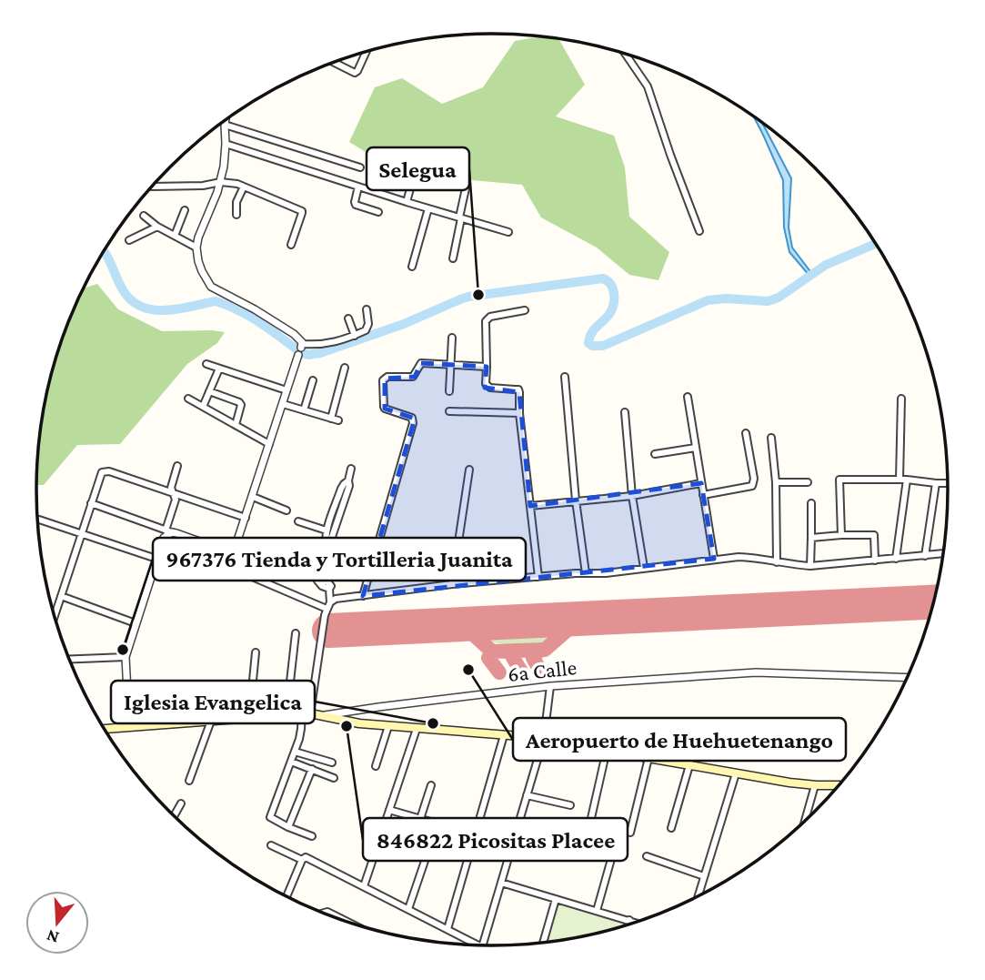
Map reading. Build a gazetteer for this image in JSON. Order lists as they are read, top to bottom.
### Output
{
  "streets": {
    "main road": ["6a Calle"]
  },
  "places": [
    "Selegua",
    "967376 Tienda y Tortilleria Juanita",
    "Aeropuerto de Huehuetenango",
    "Iglesia Evangelica",
    "846822 Picositas Placee"
  ],
  "north": "bottom"
}
